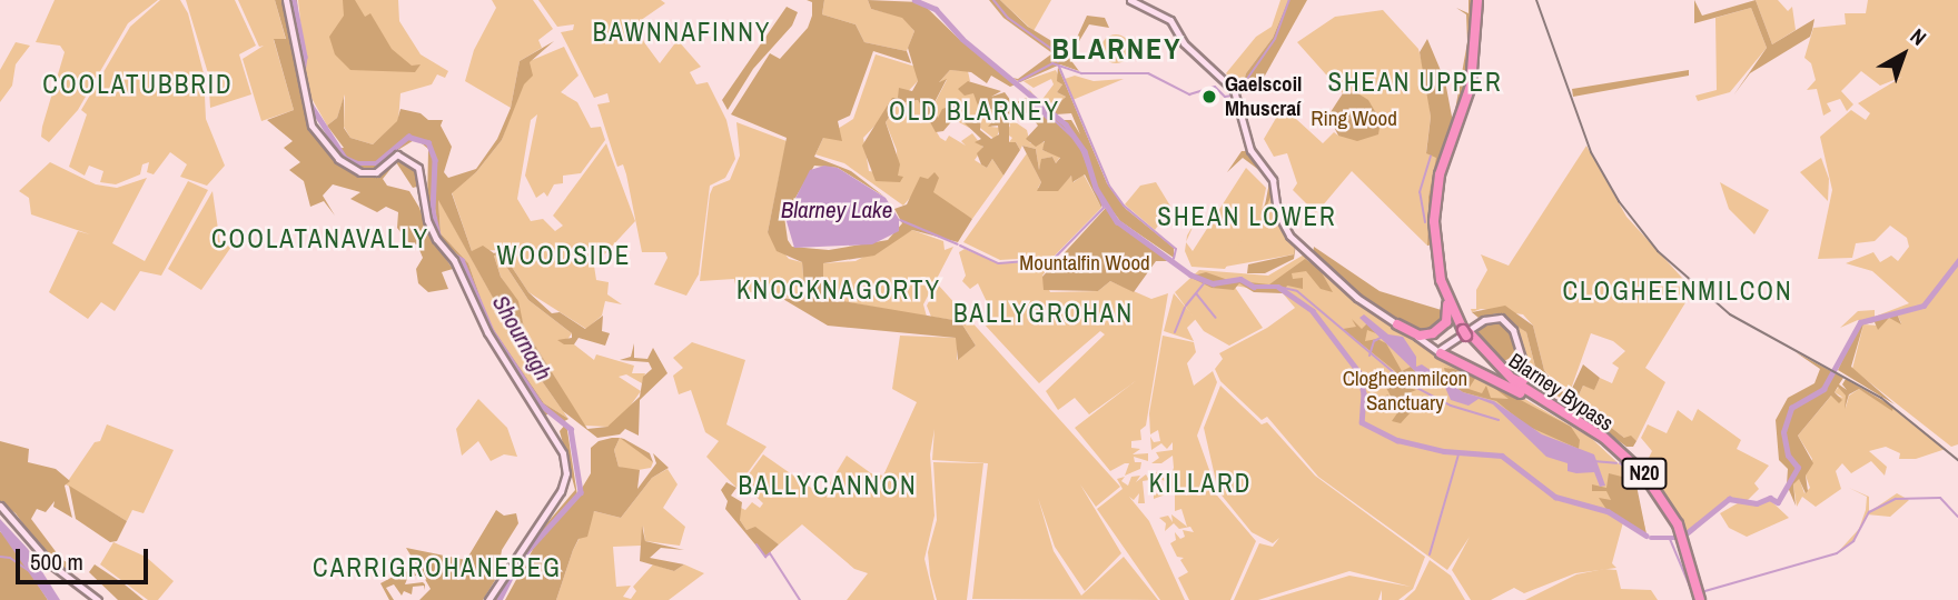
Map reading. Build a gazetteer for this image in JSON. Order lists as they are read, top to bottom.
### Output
{
  "streets": {
    "highway": ["Blarney Bypass", "N20"]
  },
  "districts": [
    "BAWNNAFINNY",
    "BLARNEY",
    "SHEAN UPPER",
    "COOLATUBBRID",
    "OLD BLARNEY",
    "SHEAN LOWER",
    "COOLATANAVALLY",
    "WOODSIDE",
    "KNOCKNAGORTY",
    "CLOGHEENMILCON",
    "BALLYGROHAN",
    "KILLARD",
    "BALLYCANNON",
    "CARRIGROHANEBEG"
  ],
  "water": ["Blarney Lake", "Shournagh"],
  "parks": ["Ring Wood", "Mountalfin Wood", "Clogheenmilcon Sanctuary"],
  "places": ["Gaelscoil Mhuscraí"],
  "scale_bar": "500 m",
  "north": "top right"
}
